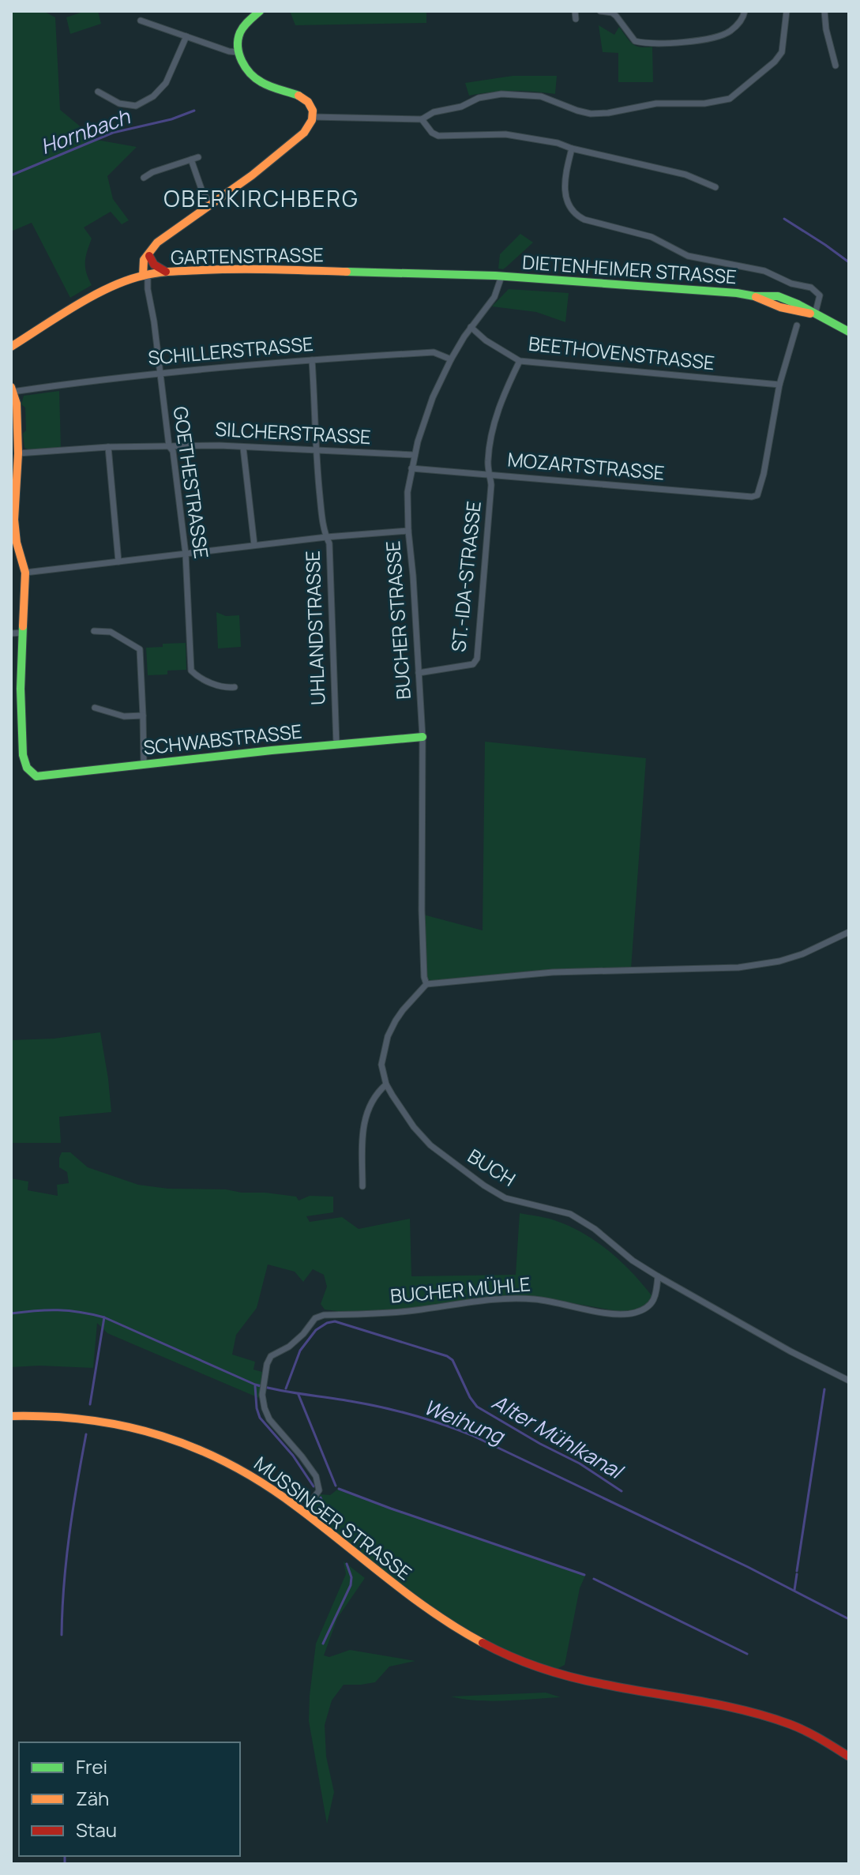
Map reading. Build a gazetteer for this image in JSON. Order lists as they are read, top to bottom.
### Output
{
  "streets": {
    "street": [
      "GARTENSTRASSE",
      "DIETENHEIMER STRASSE",
      "SCHILLERSTRASSE",
      "BEETHOVENSTRASSE",
      "SILCHERSTRASSE",
      "MOZARTSTRASSE",
      "GOETHESTRASSE",
      "ST.-IDA-STRASSE",
      "BUCHER STRASSE",
      "UHLANDSTRASSE",
      "SCHWABSTRASSE",
      "BUCH",
      "BUCHER MÜHLE",
      "MUSSINGER STRASSE"
    ]
  },
  "crossings": [
    ["GARTENSTRASSE", "DIETENHEIMER STRASSE"],
    ["GARTENSTRASSE", "GOETHESTRASSE"],
    ["GARTENSTRASSE", "BUCHER STRASSE"],
    ["DIETENHEIMER STRASSE", "BUCHER STRASSE"],
    ["SCHILLERSTRASSE", "GOETHESTRASSE"],
    ["SCHILLERSTRASSE", "BUCHER STRASSE"],
    ["SCHILLERSTRASSE", "UHLANDSTRASSE"],
    ["BEETHOVENSTRASSE", "MOZARTSTRASSE"],
    ["BEETHOVENSTRASSE", "BUCHER STRASSE"],
    ["SILCHERSTRASSE", "GOETHESTRASSE"],
    ["SILCHERSTRASSE", "BUCHER STRASSE"],
    ["SILCHERSTRASSE", "UHLANDSTRASSE"],
    ["MOZARTSTRASSE", "ST.-IDA-STRASSE"],
    ["MOZARTSTRASSE", "BUCHER STRASSE"],
    ["ST.-IDA-STRASSE", "BUCHER STRASSE"],
    ["BUCHER STRASSE", "SCHWABSTRASSE"],
    ["UHLANDSTRASSE", "SCHWABSTRASSE"],
    ["BUCH", "BUCHER MÜHLE"],
    ["BUCHER MÜHLE", "MUSSINGER STRASSE"]
  ],
  "districts": ["OBERKIRCHBERG"],
  "water": ["Hornbach", "Weihung", "Alter Mühlkanal"],
  "legend": ["Frei", "Zäh", "Stau"]
}
